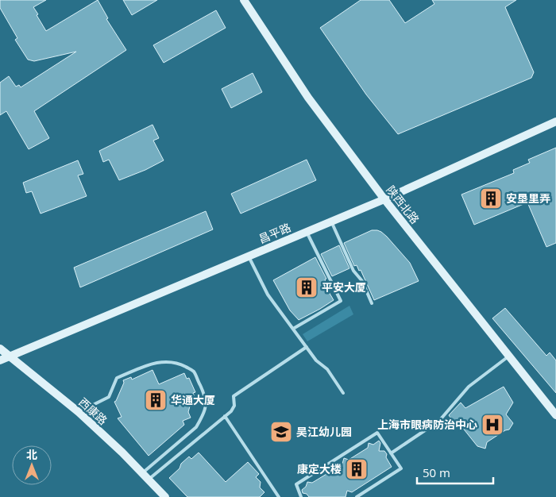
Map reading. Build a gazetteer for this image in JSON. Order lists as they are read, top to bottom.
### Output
{
  "streets": {
    "street": ["陕西北路", "昌平路", "西康路"]
  },
  "crossings": [
    ["陕西北路", "昌平路"],
    ["昌平路", "西康路"]
  ],
  "places": {
    "building": [
      "安垦里弄",
      "平安大厦",
      "华通大厦",
      "康定大楼"
    ],
    "hospital": ["上海市眼病防治中心"],
    "school or university": ["吴江幼儿园"]
  },
  "scale_bar": "50 m",
  "north": "top"
}
